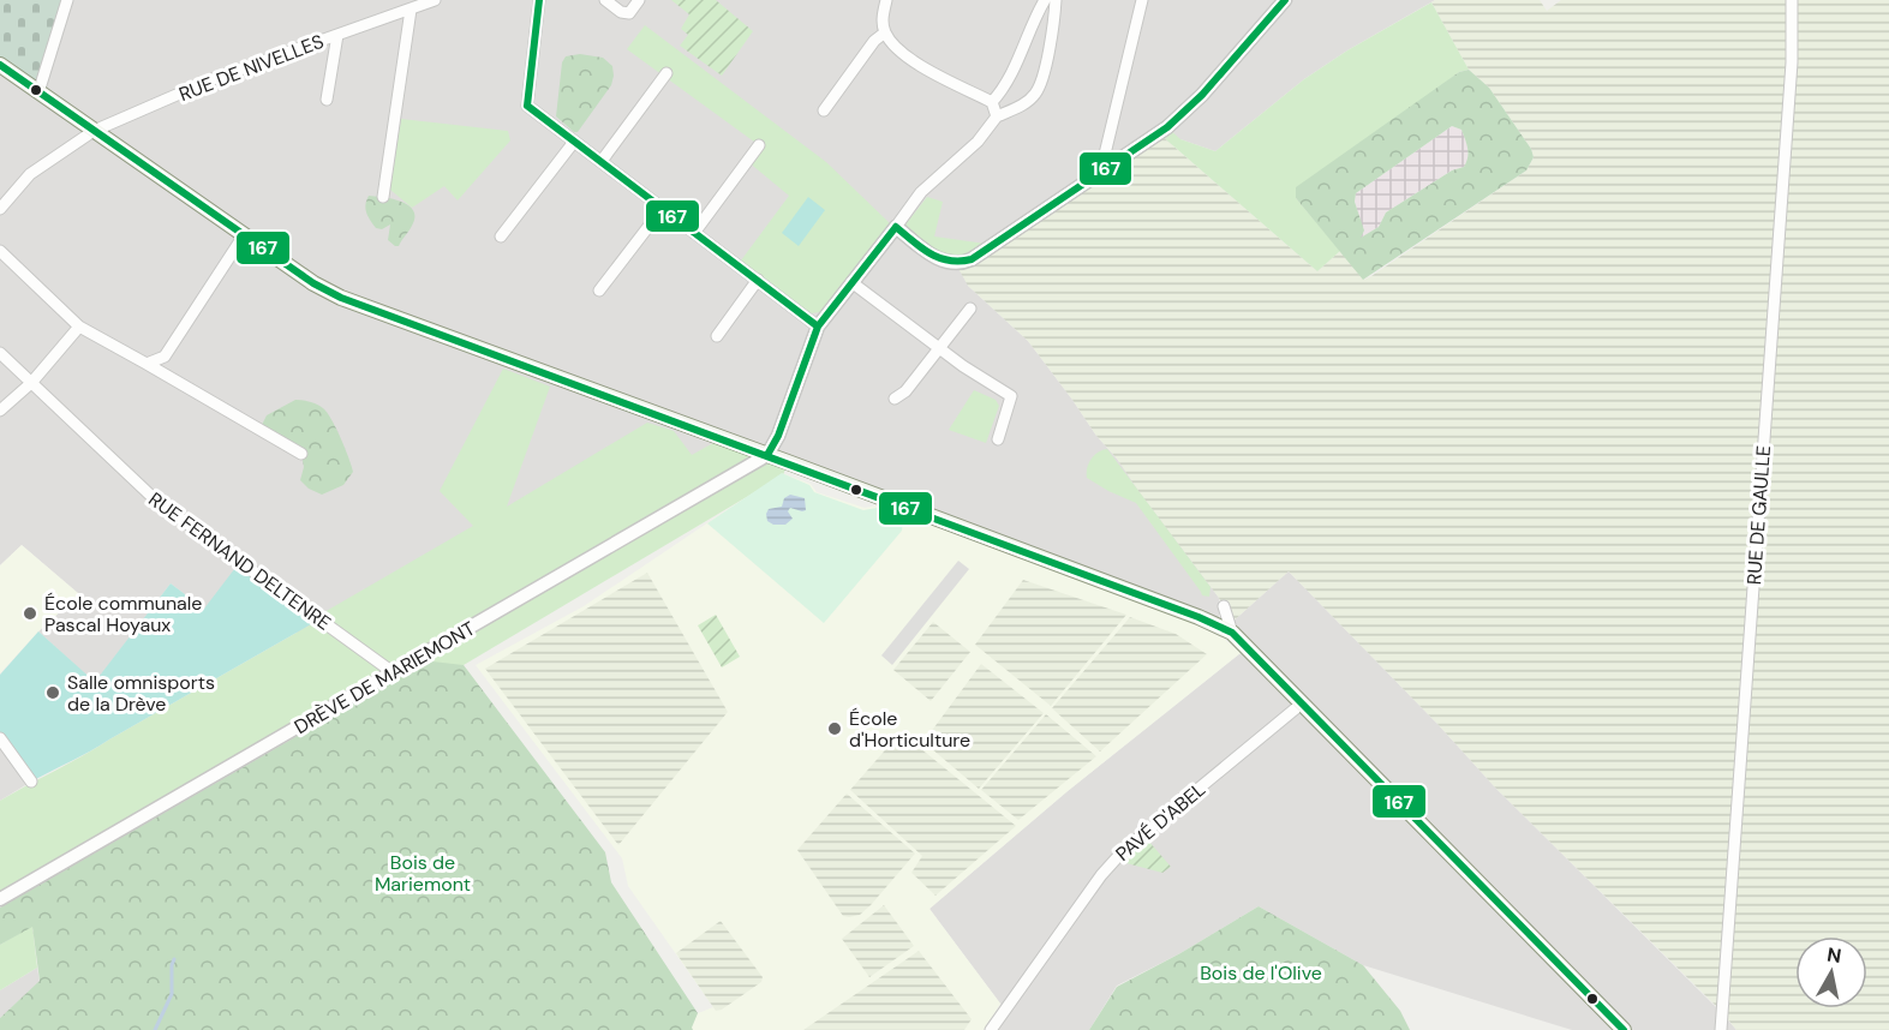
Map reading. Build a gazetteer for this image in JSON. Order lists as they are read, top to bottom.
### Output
{
  "streets": {
    "street": [
      "RUE DE NIVELLES",
      "RUE DE GAULLE",
      "RUE FERNAND DELTENRE",
      "DRÈVE DE MARIEMONT",
      "PAVÉ D'ABEL"
    ]
  },
  "crossings": [
    ["RUE FERNAND DELTENRE", "DRÈVE DE MARIEMONT"]
  ],
  "parks": ["Bois de Mariemont", "Bois de l'Olive"],
  "places": ["École communale Pascal Hoyaux", "Salle omnisports de la Drève", "École d'Horticulture"],
  "lines": ["transit line 167"],
  "north": "top"
}
